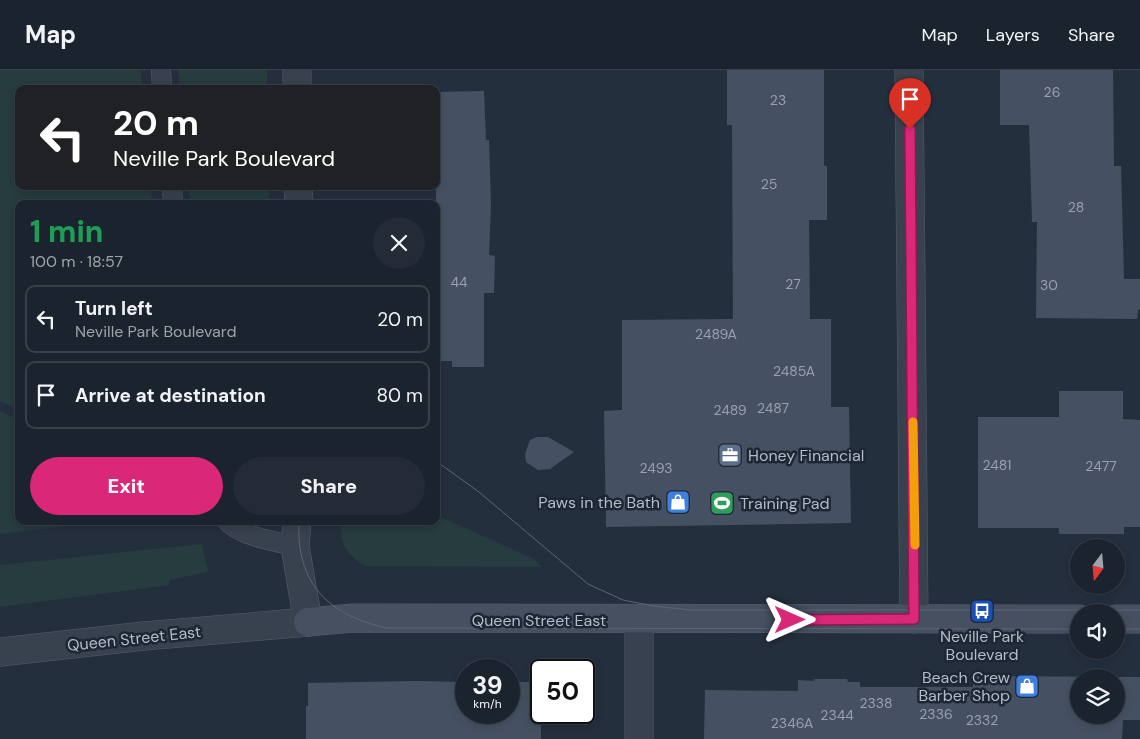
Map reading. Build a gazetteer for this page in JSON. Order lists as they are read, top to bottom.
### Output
{
  "streets": {
    "main road": ["Queen Street East"]
  },
  "places": {
    "office": ["Honey Financial"],
    "shop": ["Paws in the Bath", "Beach Crew Barber Shop"],
    "sports": ["Training Pad"],
    "bus stop": ["Neville Park Boulevard"]
  },
  "house_numbers": [
    "26",
    "23",
    "25",
    "28",
    "44",
    "27",
    "30",
    "2489A",
    "2485A",
    "2487",
    "2489",
    "2481",
    "2477",
    "2493",
    "2338",
    "2336",
    "2344",
    "2332",
    "2346A"
  ],
  "north": "bottom",
  "page": {
    "header": "Map",
    "nav": ["Map", "Layers", "Share"],
    "turn": ["20 m", "Neville Park Boulevard"],
    "heading": ["1 min", "100 m · 18:57"],
    "list": [
      {
        "name": "Turn left",
        "note": "Neville Park Boulevard",
        "value": "20 m"
      },
      {
        "name": "Arrive at destination",
        "value": "80 m"
      }
    ],
    "buttons": ["Exit", "Share"],
    "speed": "39 km/h",
    "limit": "50"
  }
}
